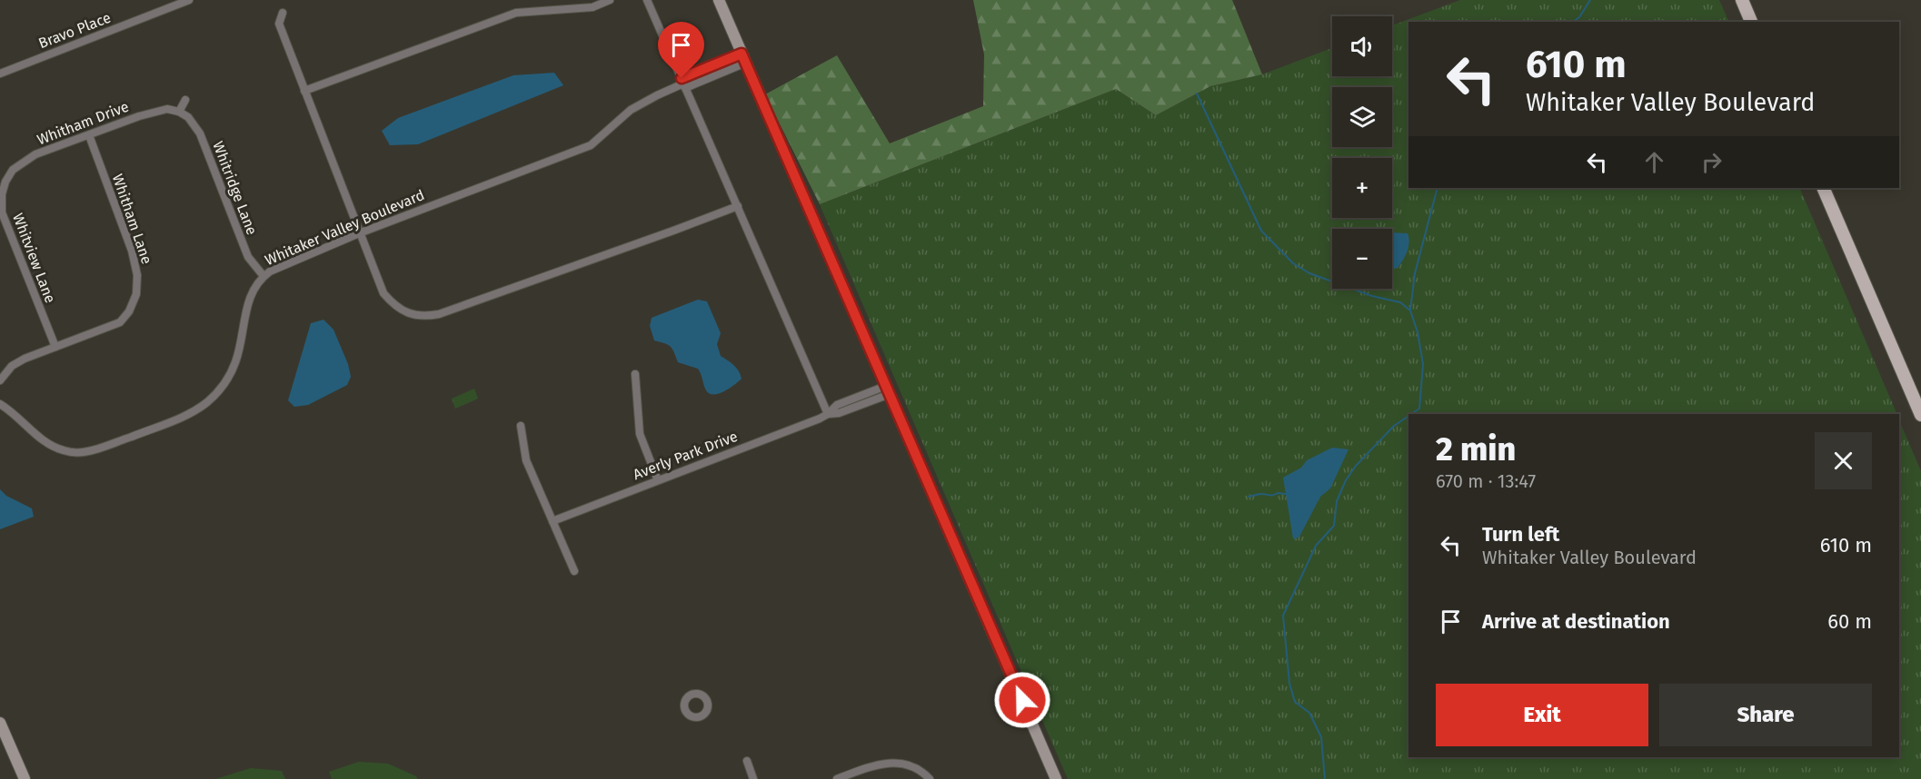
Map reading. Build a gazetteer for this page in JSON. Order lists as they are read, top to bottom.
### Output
{
  "streets": {
    "street": [
      "Bravo Place",
      "Whitham Drive",
      "Whitridge Lane",
      "Whitham Lane",
      "Whitaker Valley Boulevard",
      "Whitview Lane",
      "Averly Park Drive"
    ]
  },
  "crossings": [
    ["Whitham Drive", "Whitridge Lane"],
    ["Whitham Drive", "Whitham Lane"],
    ["Whitham Drive", "Whitview Lane"],
    ["Whitridge Lane", "Whitaker Valley Boulevard"],
    ["Whitham Lane", "Whitview Lane"]
  ],
  "page": {
    "map_buttons": ["+", "−"],
    "turn": ["610 m", "Whitaker Valley Boulevard"],
    "heading": ["2 min", "670 m · 13:47"],
    "list": [
      {
        "name": "Turn left",
        "note": "Whitaker Valley Boulevard",
        "value": "610 m"
      },
      {
        "name": "Arrive at destination",
        "value": "60 m"
      }
    ],
    "buttons": ["Exit", "Share"]
  }
}
